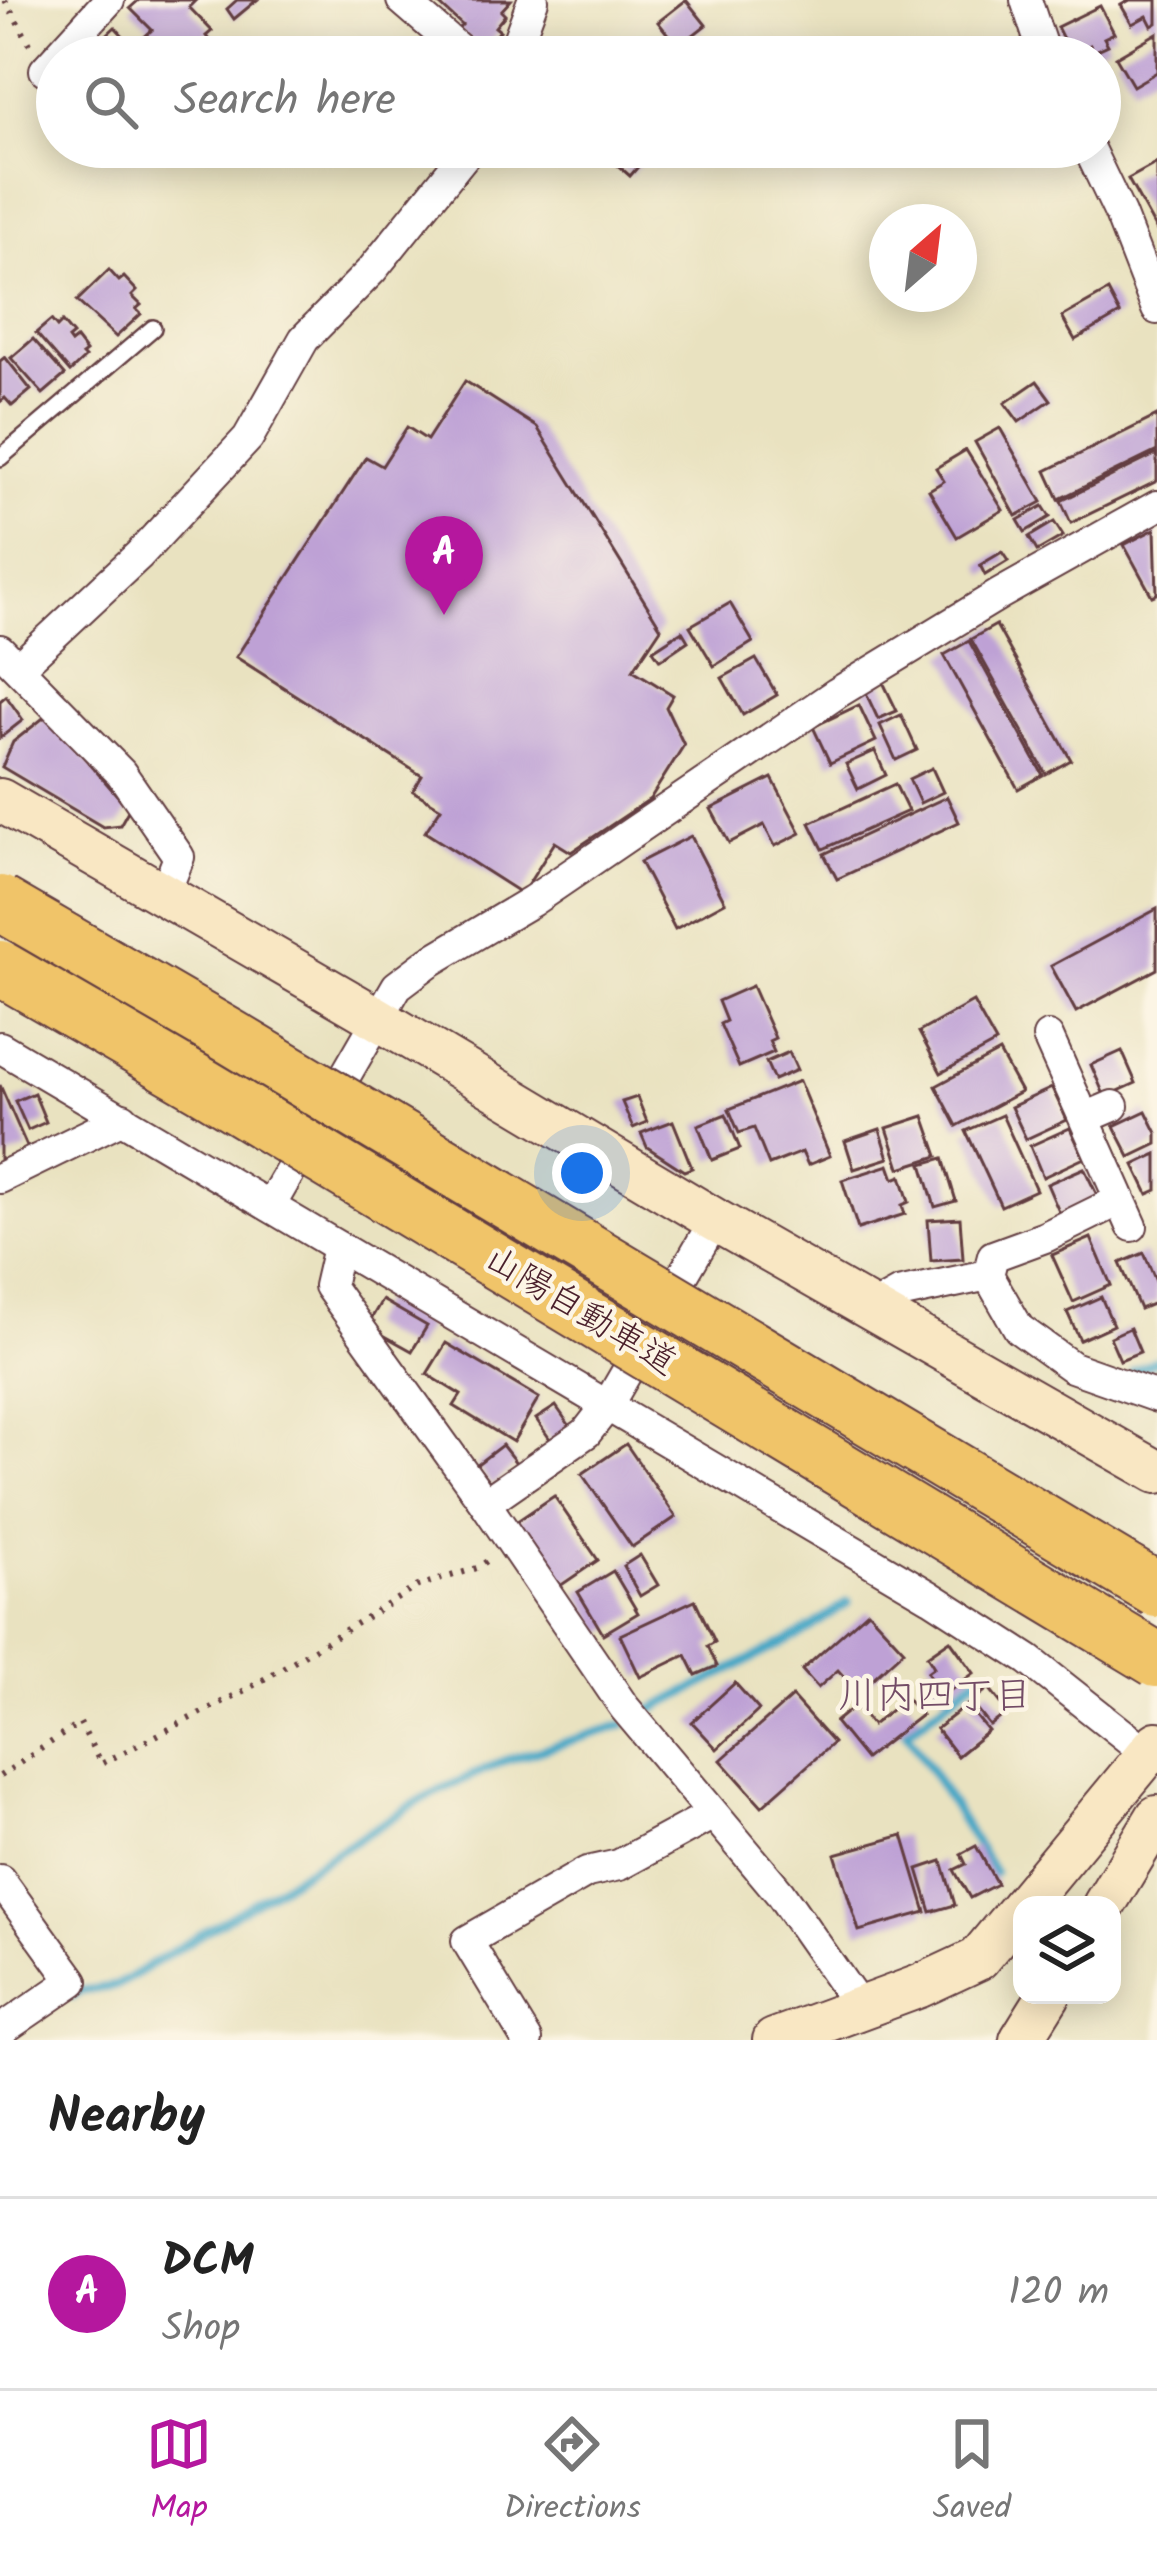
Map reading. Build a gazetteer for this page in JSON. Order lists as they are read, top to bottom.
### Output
{
  "streets": {
    "highway": ["山陽自動車道"]
  },
  "districts": ["川内四丁目"],
  "north": "top right",
  "page": {
    "search": "Search here",
    "pins": "A",
    "heading": "Nearby",
    "list": [
      {
        "mark": "A",
        "name": "DCM",
        "note": "Shop",
        "value": "120 m"
      }
    ],
    "nav": ["Map", "Directions", "Saved"]
  }
}
